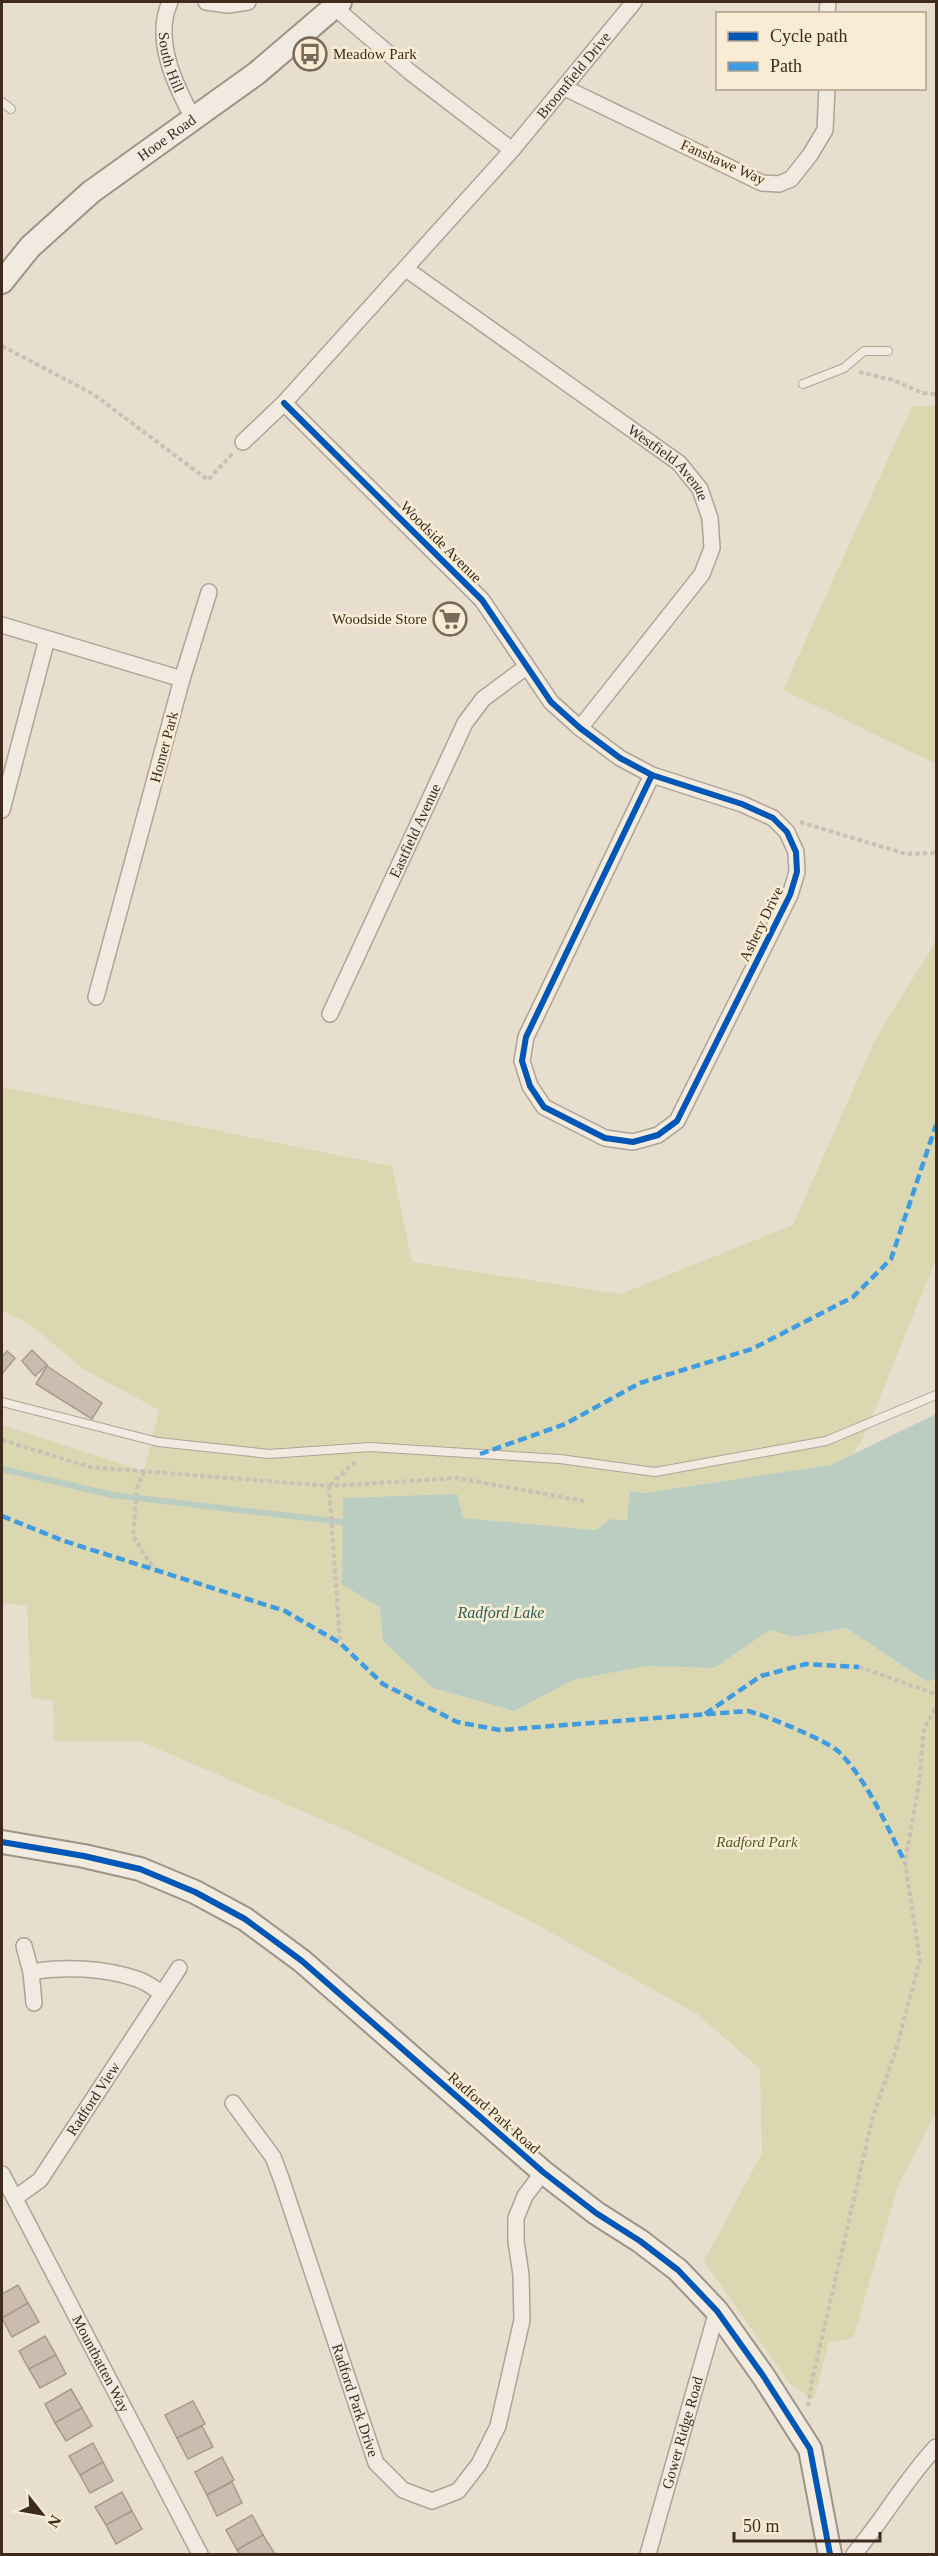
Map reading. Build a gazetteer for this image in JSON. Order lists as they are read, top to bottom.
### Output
{
  "streets": {
    "street": [
      "South Hill",
      "Broomfield Drive",
      "Hooe Road",
      "Fanshawe Way",
      "Westfield Avenue",
      "Woodside Avenue",
      "Homer Park",
      "Eastfield Avenue",
      "Ashery Drive",
      "Radford View",
      "Radford Park Road",
      "Mountbatten Way",
      "Radford Park Drive",
      "Gower Ridge Road"
    ]
  },
  "crossings": [
    ["South Hill", "Hooe Road"],
    ["Broomfield Drive", "Fanshawe Way"],
    ["Westfield Avenue", "Woodside Avenue"],
    ["Woodside Avenue", "Eastfield Avenue"],
    ["Woodside Avenue", "Ashery Drive"],
    ["Radford View", "Mountbatten Way"],
    ["Radford Park Road", "Radford Park Drive"],
    ["Radford Park Road", "Gower Ridge Road"]
  ],
  "water": ["Radford Lake"],
  "parks": ["Radford Park"],
  "places": {
    "bus stop": ["Meadow Park"],
    "supermarket": ["Woodside Store"]
  },
  "legend": ["Cycle path", "Path"],
  "scale_bar": "50 m",
  "north": "bottom right"
}
